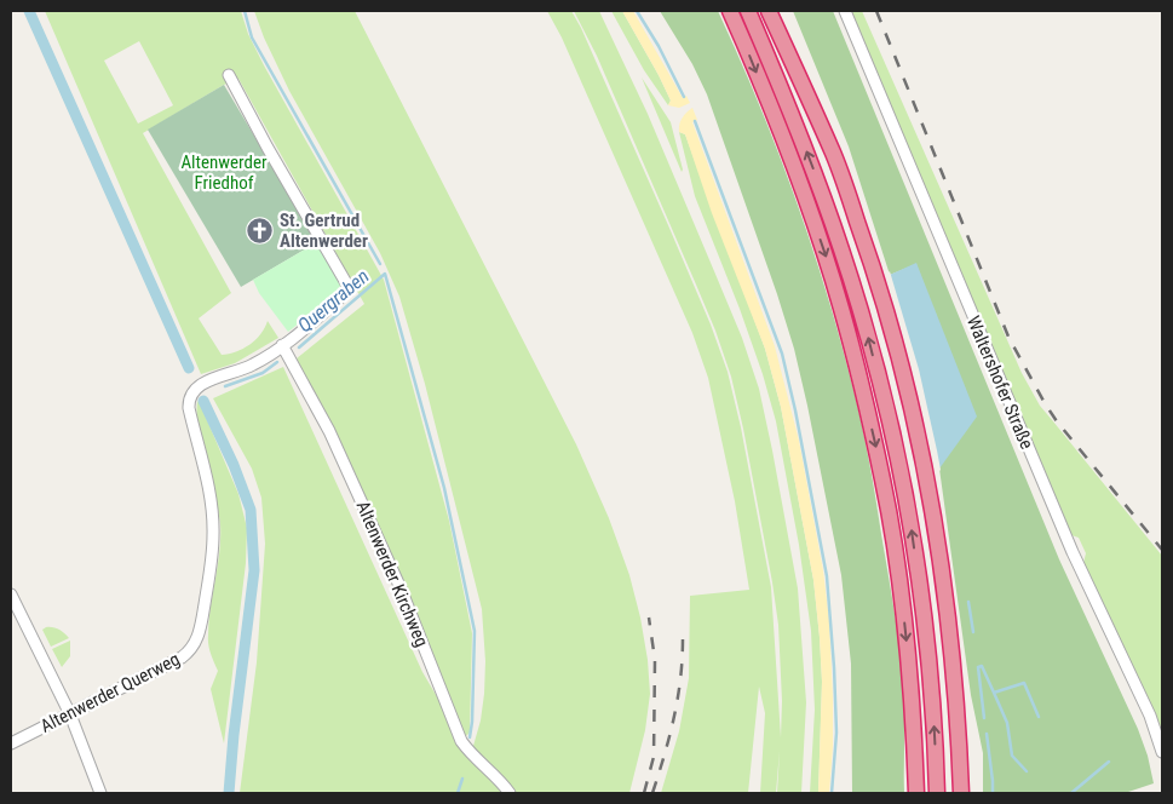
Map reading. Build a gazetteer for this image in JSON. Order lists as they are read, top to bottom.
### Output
{
  "streets": {
    "street": ["Waltershofer Straße", "Altenwerder Kirchweg", "Altenwerder Querweg"]
  },
  "crossings": [
    ["Altenwerder Kirchweg", "Altenwerder Querweg"]
  ],
  "water": ["Quergraben"],
  "parks": ["Altenwerder Friedhof"],
  "places": {
    "church": ["St. Gertrud Altenwerder"]
  }
}
